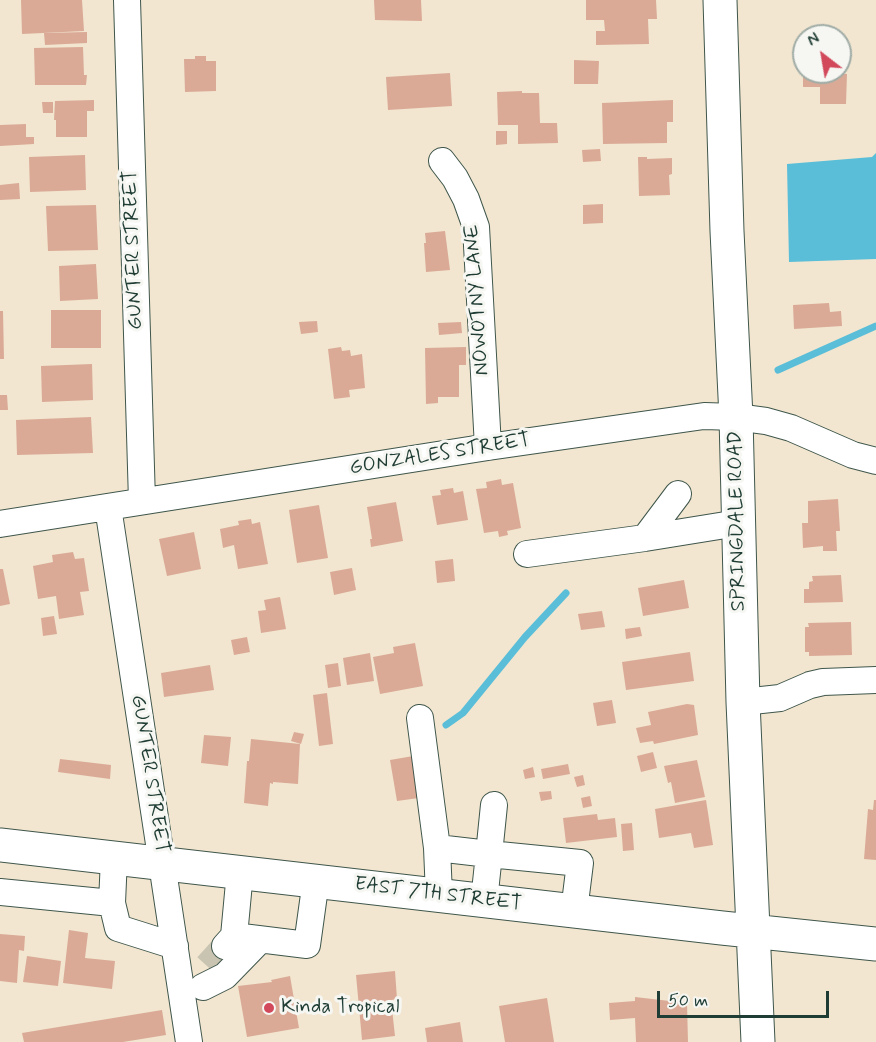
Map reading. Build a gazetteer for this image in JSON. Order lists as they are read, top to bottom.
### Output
{
  "streets": {
    "main road": ["SPRINGDALE ROAD", "EAST 7TH STREET"],
    "street": ["GUNTER STREET", "NOWOTNY LANE", "GONZALES STREET"]
  },
  "crossings": [
    ["GUNTER STREET", "GONZALES STREET"],
    ["GUNTER STREET", "EAST 7TH STREET"],
    ["NOWOTNY LANE", "GONZALES STREET"],
    ["GONZALES STREET", "SPRINGDALE ROAD"],
    ["SPRINGDALE ROAD", "EAST 7TH STREET"]
  ],
  "places": ["Kinda Tropical"],
  "scale_bar": "50 m",
  "north": "top left"
}
